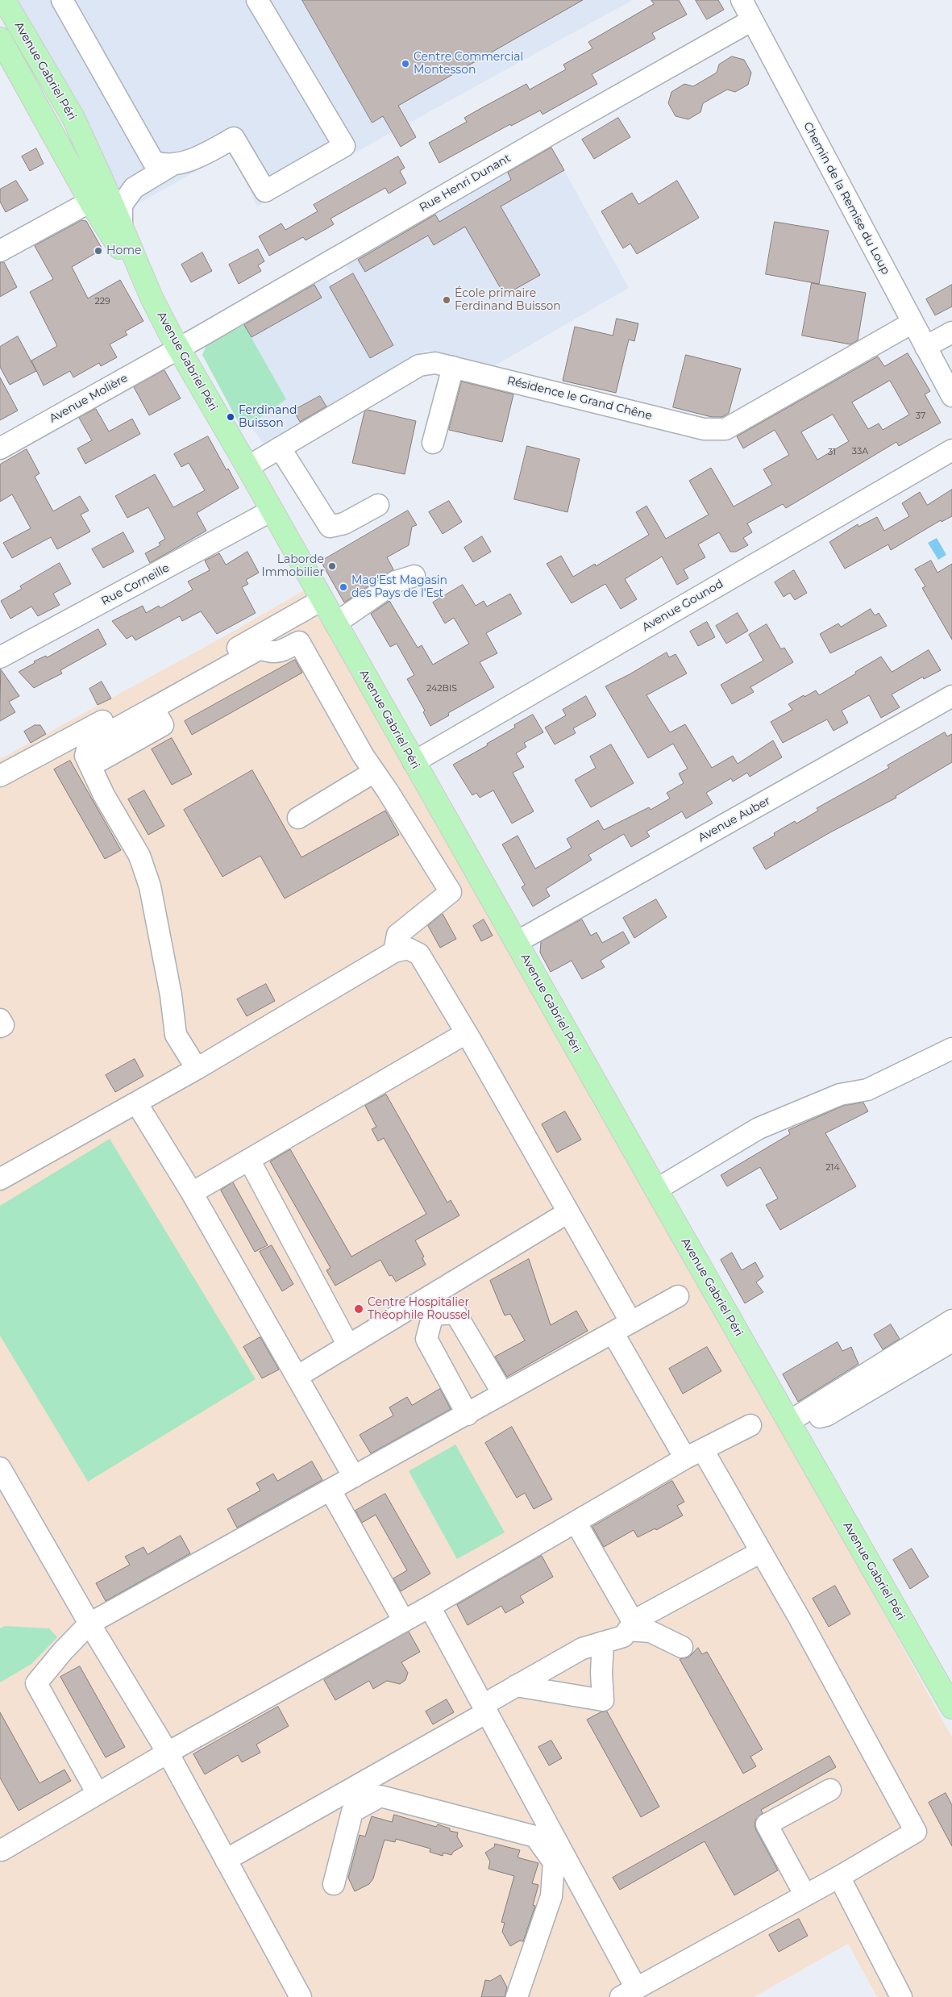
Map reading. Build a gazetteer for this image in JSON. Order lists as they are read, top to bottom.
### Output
{
  "streets": {
    "main road": ["Avenue Gabriel Péri"],
    "street": [
      "Rue Henri Dunant",
      "Chemin de la Remise du Loup",
      "Avenue Molière",
      "Résidence le Grand Chêne",
      "Rue Corneille",
      "Avenue Gounod",
      "Avenue Auber"
    ]
  },
  "crossings": [
    ["Avenue Gabriel Péri", "Rue Henri Dunant"],
    ["Avenue Gabriel Péri", "Avenue Molière"],
    ["Avenue Gabriel Péri", "Résidence le Grand Chêne"],
    ["Avenue Gabriel Péri", "Rue Corneille"],
    ["Avenue Gabriel Péri", "Avenue Gounod"],
    ["Avenue Gabriel Péri", "Avenue Auber"],
    ["Rue Henri Dunant", "Chemin de la Remise du Loup"],
    ["Rue Henri Dunant", "Avenue Molière"],
    ["Chemin de la Remise du Loup", "Résidence le Grand Chêne"]
  ],
  "places": [
    "Centre Commercial Montesson",
    "Home",
    "École primaire Ferdinand Buisson",
    "Ferdinand Buisson",
    "Laborde Immobilier",
    "Mag'Est Magasin des Pays de l'Est",
    "Centre Hospitalier Théophile Roussel"
  ],
  "house_numbers": [
    "229",
    "37",
    "33A",
    "31",
    "242BIS",
    "214"
  ]
}
